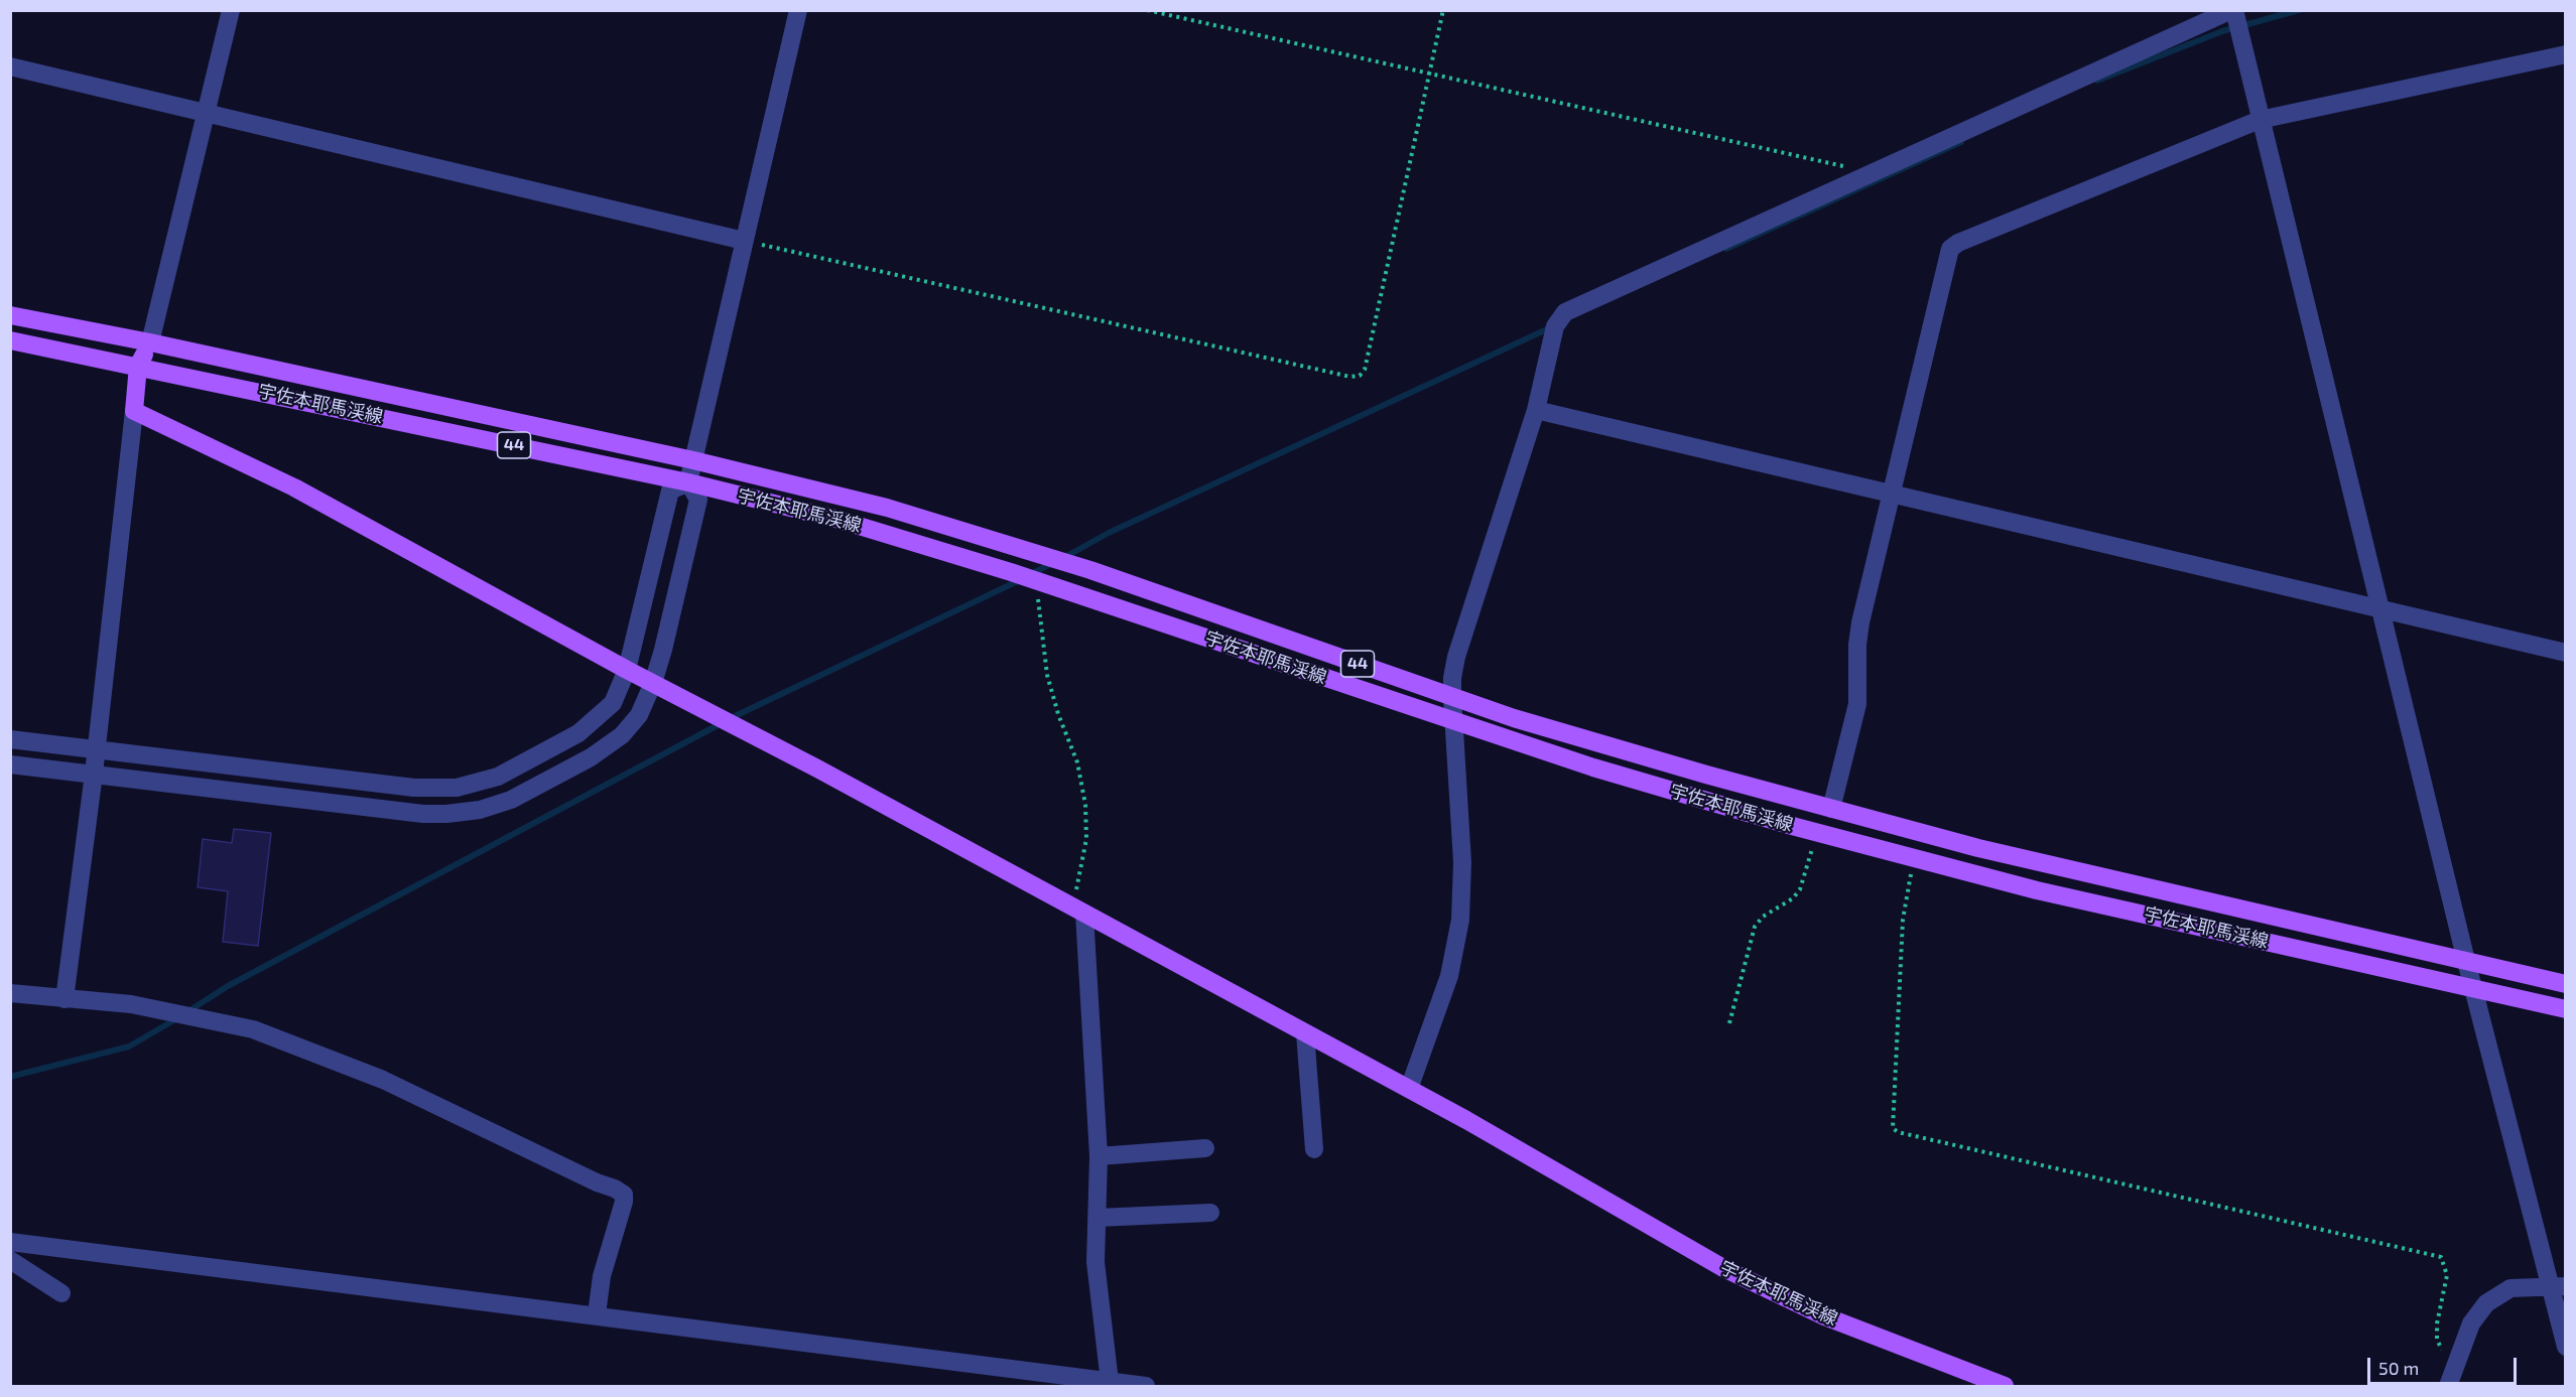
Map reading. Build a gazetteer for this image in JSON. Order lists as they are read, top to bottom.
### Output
{
  "streets": {
    "main road": ["宇佐本耶馬渓線", "44"]
  },
  "scale_bar": "50 m"
}
